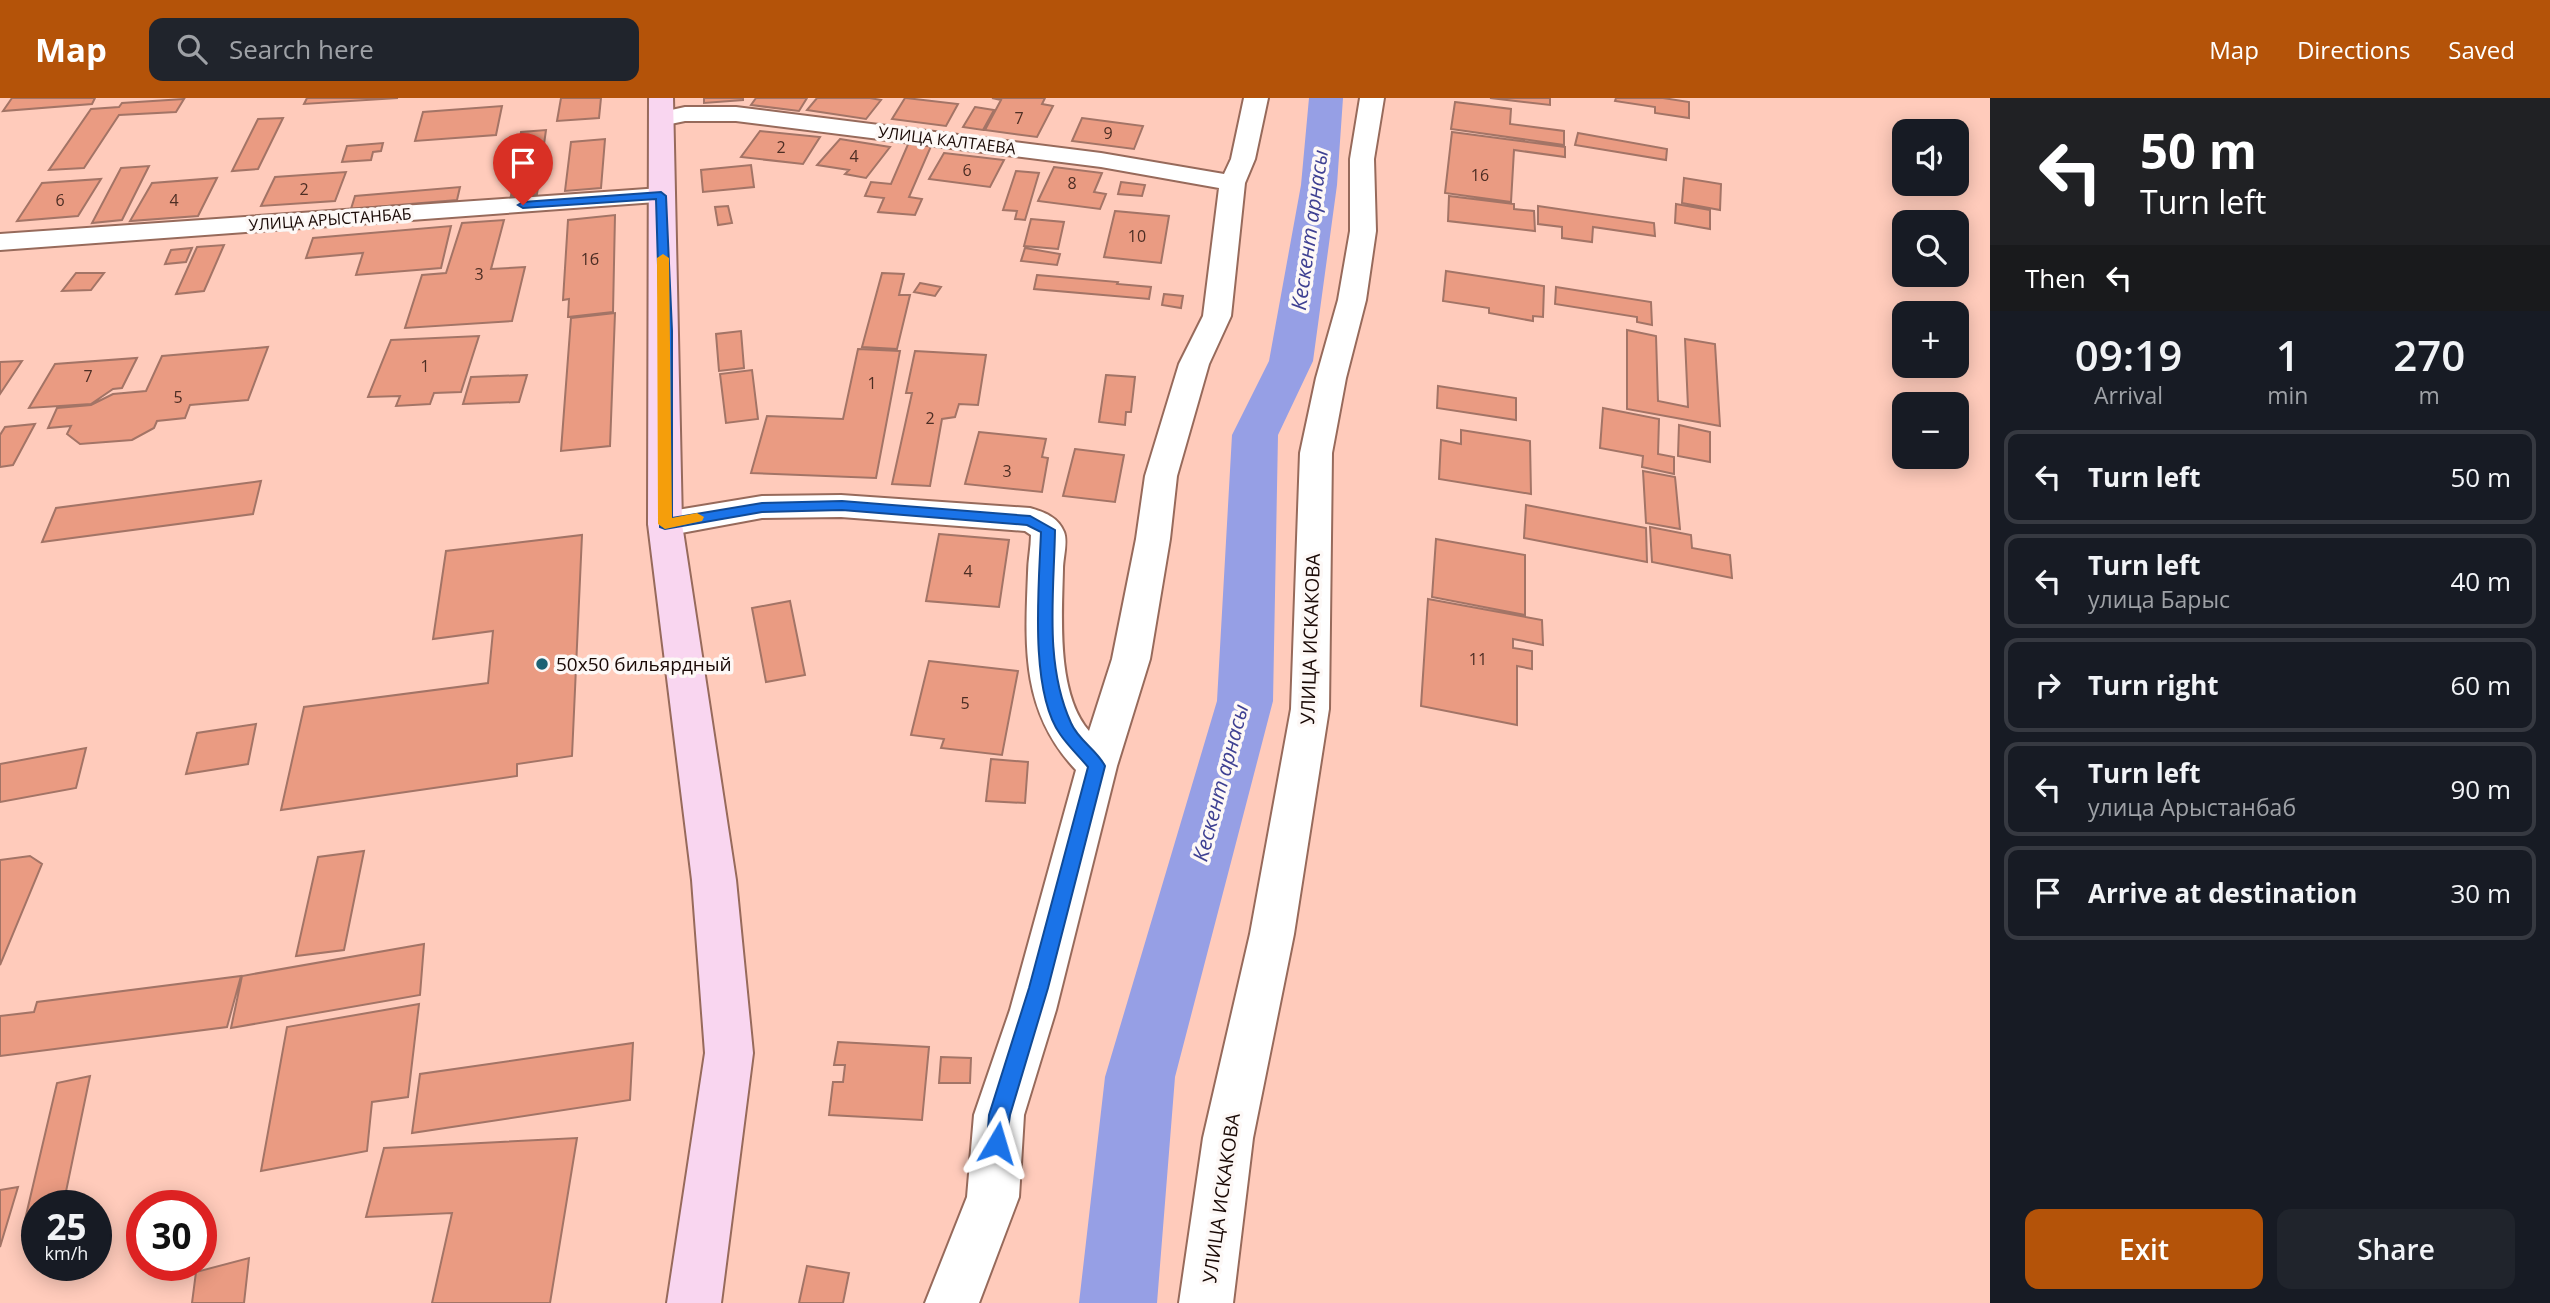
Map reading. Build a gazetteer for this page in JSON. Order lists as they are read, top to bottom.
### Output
{
  "streets": {
    "street": ["УЛИЦА КАЛТАЕВА", "УЛИЦА АРЫСТАНБАБ", "УЛИЦА ИСКАКОВА"]
  },
  "water": ["Кескент арнасы"],
  "places": ["50х50 бильярдный"],
  "house_numbers": [
    "7",
    "9",
    "2",
    "4",
    "6",
    "16",
    "8",
    "2",
    "6",
    "4",
    "10",
    "1б",
    "3",
    "1",
    "7",
    "1",
    "5",
    "2",
    "3",
    "4",
    "11",
    "5"
  ],
  "page": {
    "header": "Map",
    "search": "Search here",
    "nav": ["Map", "Directions", "Saved"],
    "turn": ["50 m", "Turn left"],
    "map_buttons": ["+", "−"],
    "then": "Then",
    "eta": [
      "09:19",
      "Arrival",
      "1",
      "min",
      "270",
      "m"
    ],
    "list": [
      {
        "name": "Turn left",
        "value": "50 m"
      },
      {
        "name": "Turn left",
        "note": "улица Барыс",
        "value": "40 m"
      },
      {
        "name": "Turn right",
        "value": "60 m"
      },
      {
        "name": "Turn left",
        "note": "улица Арыстанбаб",
        "value": "90 m"
      },
      {
        "name": "Arrive at destination",
        "value": "30 m"
      }
    ],
    "speed": "25 km/h",
    "limit": "30",
    "buttons": ["Exit", "Share"]
  }
}
